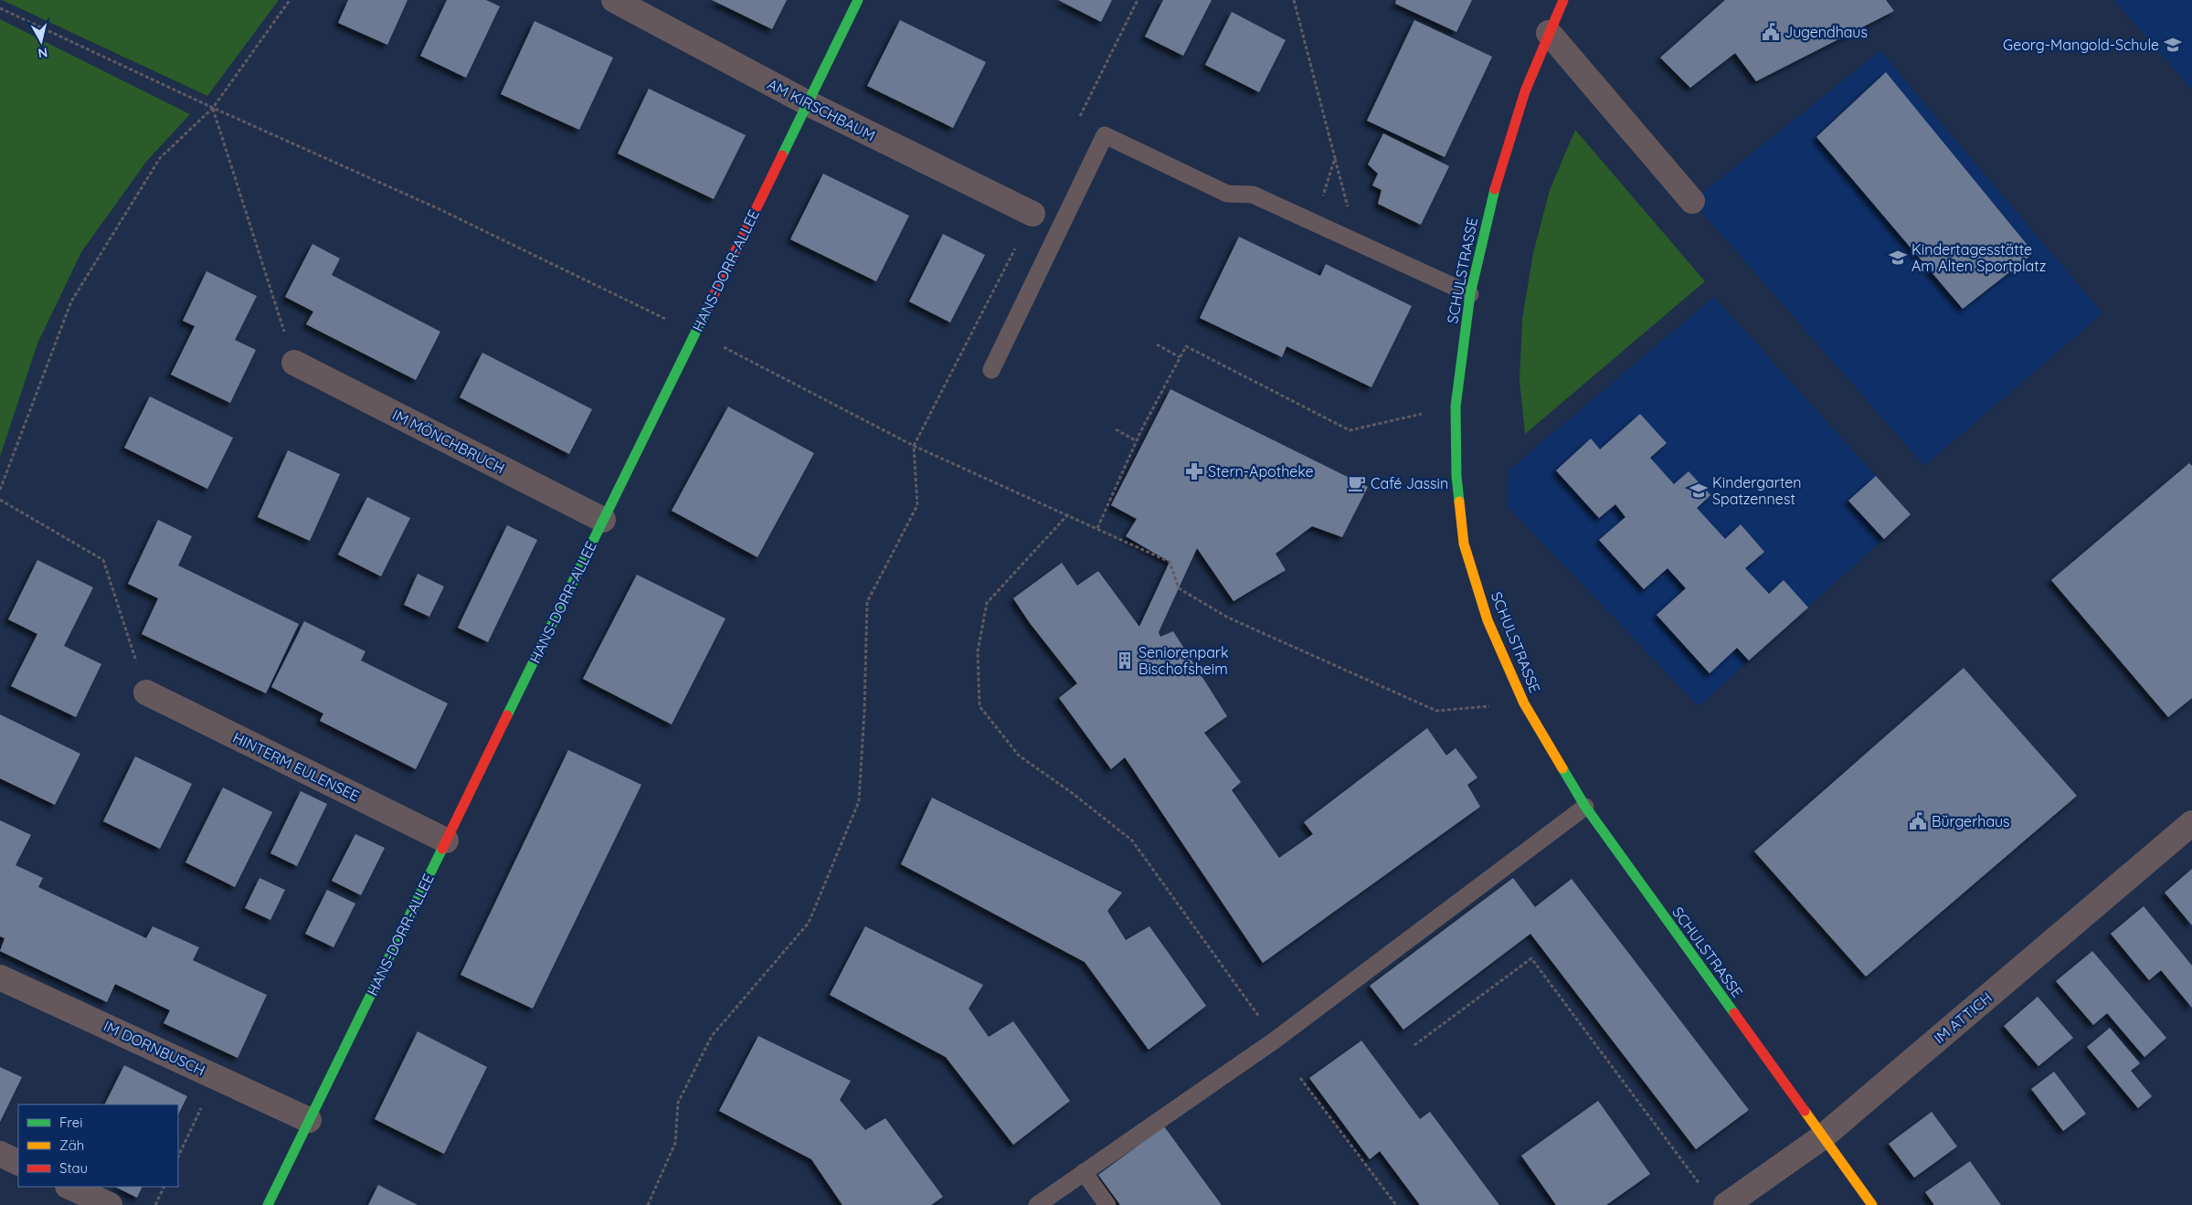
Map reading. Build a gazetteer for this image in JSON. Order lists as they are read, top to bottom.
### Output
{
  "streets": {
    "street": [
      "AM KIRSCHBAUM",
      "HANS-DORR-ALLEE",
      "SCHULSTRASSE",
      "IM MÖNCHBRUCH",
      "HINTERM EULENSEE",
      "IM ATTICH",
      "IM DORNBUSCH"
    ]
  },
  "crossings": [
    ["AM KIRSCHBAUM", "HANS-DORR-ALLEE"],
    ["HANS-DORR-ALLEE", "IM MÖNCHBRUCH"],
    ["HANS-DORR-ALLEE", "HINTERM EULENSEE"],
    ["HANS-DORR-ALLEE", "IM DORNBUSCH"],
    ["SCHULSTRASSE", "IM ATTICH"]
  ],
  "places": {
    "public building": ["Jugendhaus", "Bürgerhaus"],
    "school or university": ["Georg-Mangold-Schule", "Kindertagesstätte Am Alten Sportplatz", "Kindergarten Spatzennest"],
    "pharmacy": ["Stern-Apotheke"],
    "cafe": ["Café Jassin"],
    "building": ["Seniorenpark Bischofsheim"]
  },
  "legend": ["Frei", "Zäh", "Stau"],
  "north": "bottom"
}
